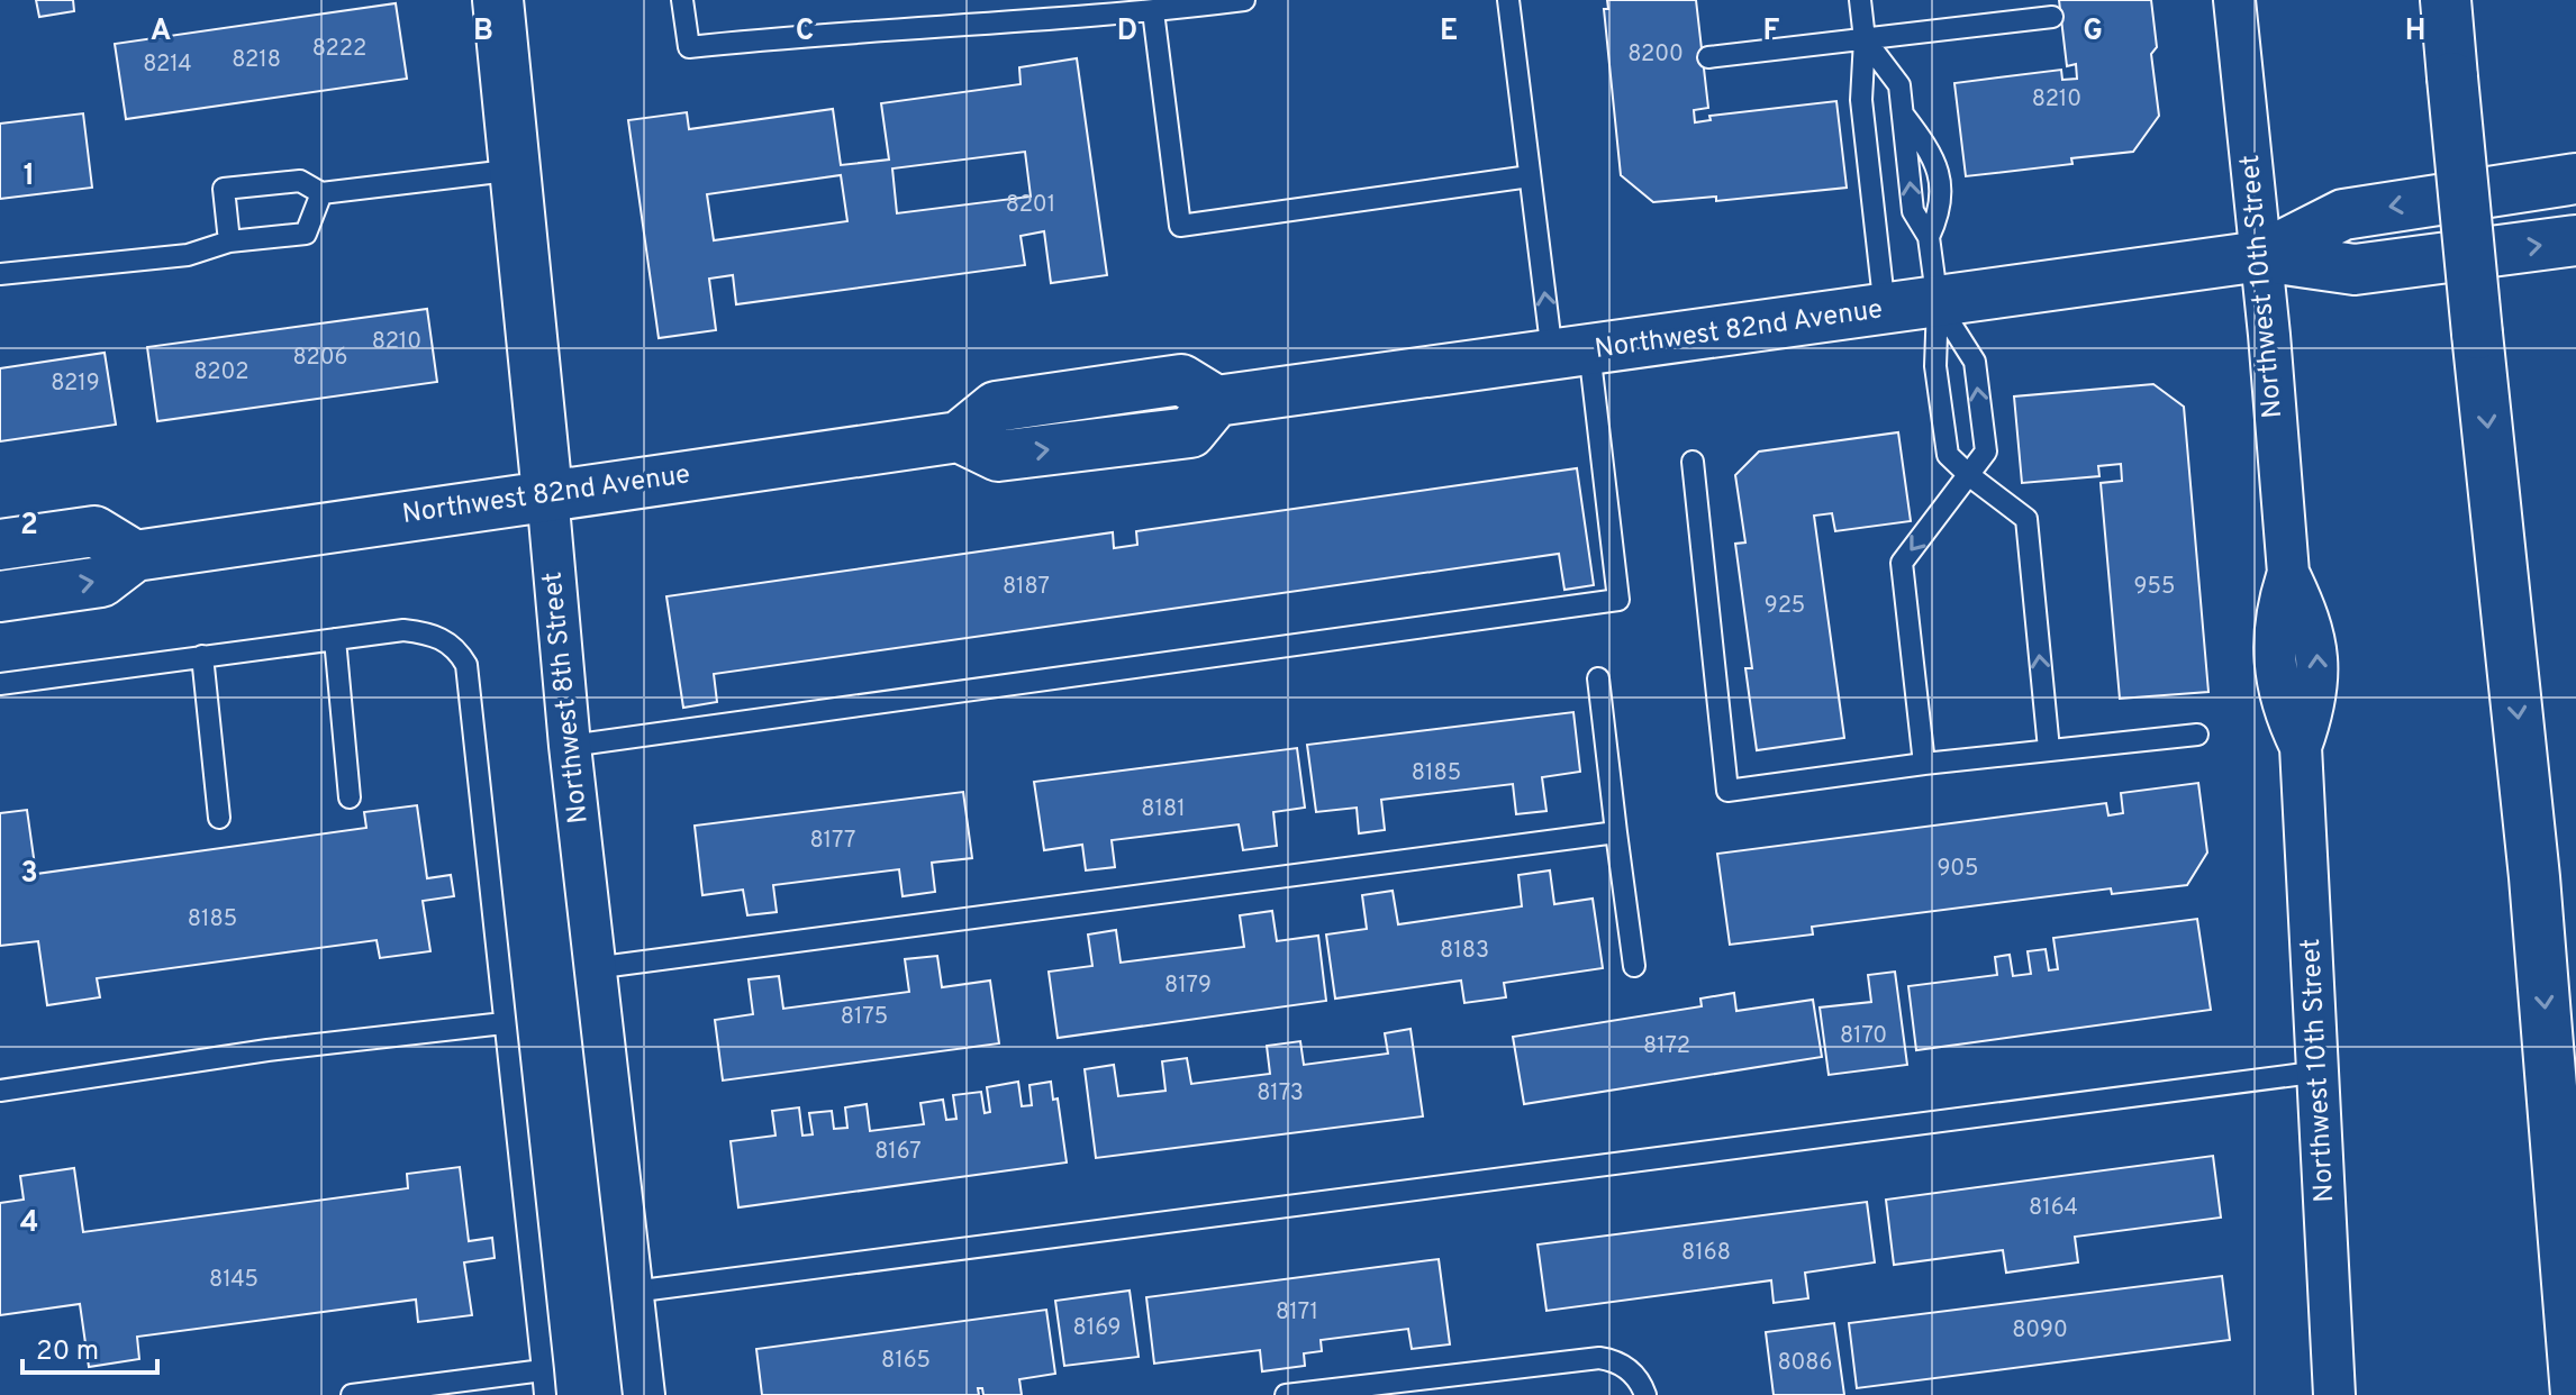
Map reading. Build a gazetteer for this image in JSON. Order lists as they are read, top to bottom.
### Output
{
  "streets": {
    "main road": ["Northwest 82nd Avenue", "Northwest 8th Street"],
    "street": ["Northwest 10th Street"]
  },
  "crossings": [
    ["Northwest 10th Street", "Northwest 82nd Avenue"],
    ["Northwest 82nd Avenue", "Northwest 8th Street"]
  ],
  "house_numbers": [
    "8222",
    "8200",
    "8218",
    "8214",
    "8210",
    "8201",
    "8210",
    "8206",
    "8202",
    "8219",
    "8187",
    "955",
    "925",
    "8185",
    "8181",
    "8177",
    "905",
    "8185",
    "8183",
    "8179",
    "8175",
    "8170",
    "8172",
    "8173",
    "8167",
    "8164",
    "8168",
    "8145",
    "8171",
    "8169",
    "8090",
    "8165",
    "8086"
  ],
  "scale_bar": "20 m",
  "grid": {
    "columns": [
      "A",
      "B",
      "C",
      "D",
      "E",
      "F",
      "G",
      "H"
    ],
    "rows": [
      "1",
      "2",
      "3",
      "4"
    ]
  }
}
